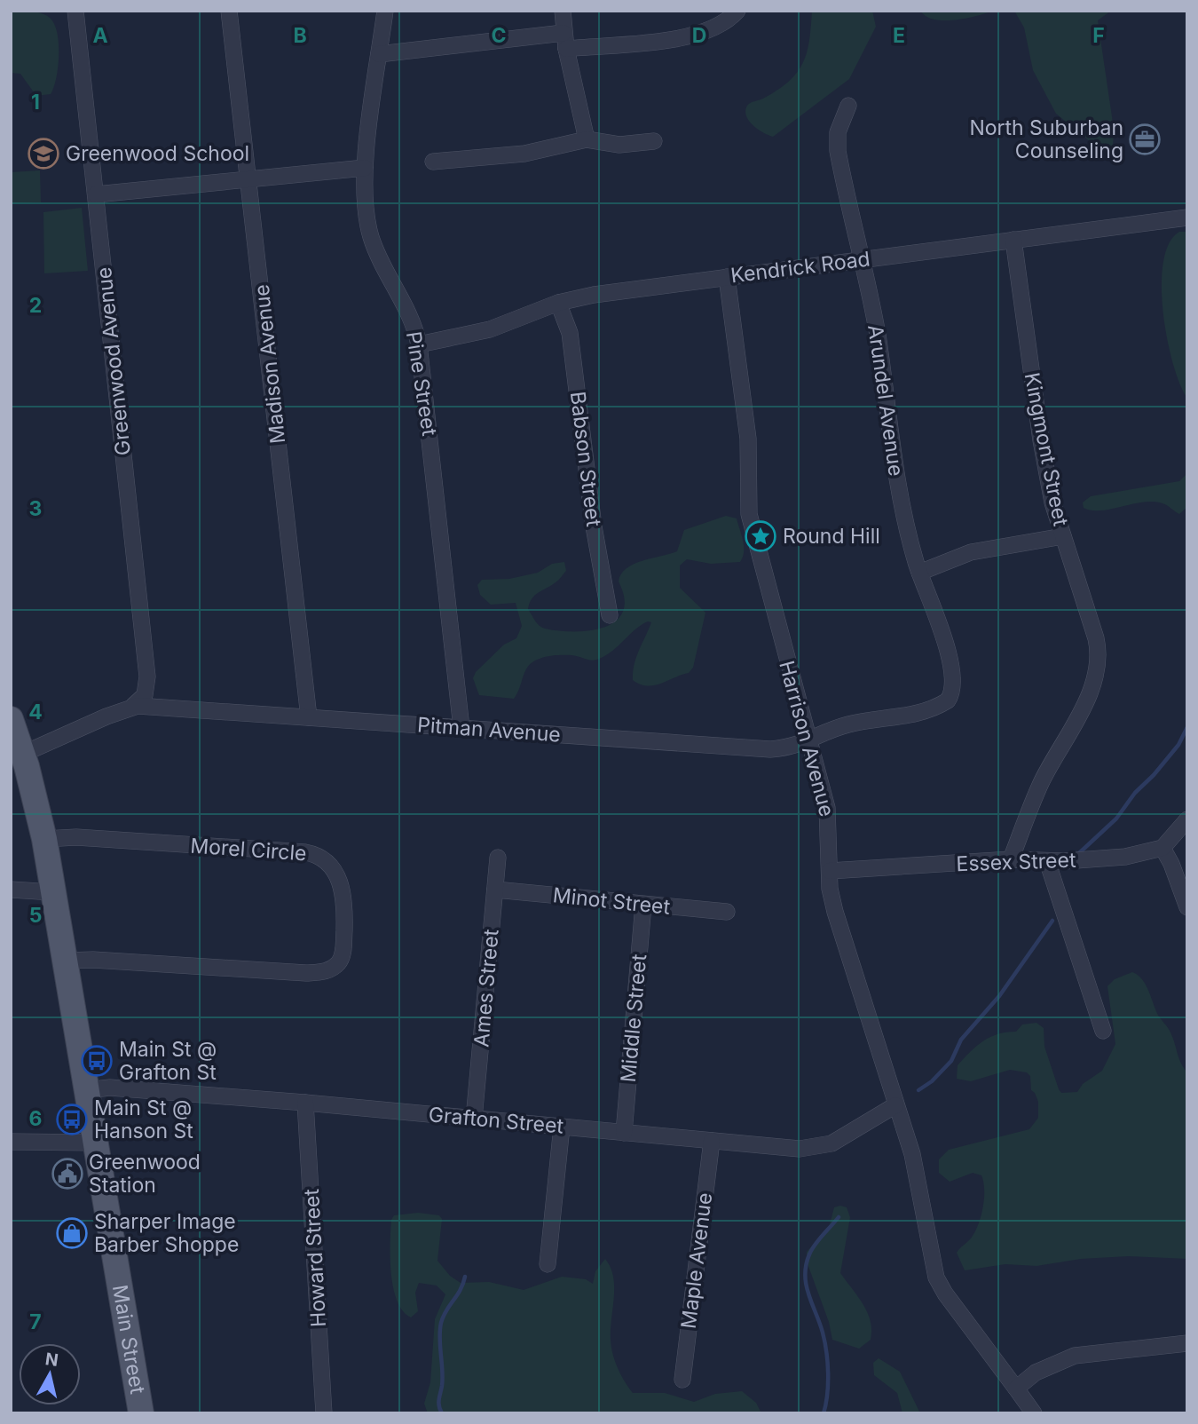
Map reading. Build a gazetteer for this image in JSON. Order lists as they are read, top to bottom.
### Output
{
  "streets": {
    "main road": ["Main Street"],
    "street": [
      "Kendrick Road",
      "Greenwood Avenue",
      "Madison Avenue",
      "Pine Street",
      "Arundel Avenue",
      "Kingmont Street",
      "Babson Street",
      "Pitman Avenue",
      "Harrison Avenue",
      "Morel Circle",
      "Essex Street",
      "Minot Street",
      "Ames Street",
      "Middle Street",
      "Grafton Street",
      "Howard Street",
      "Maple Avenue"
    ]
  },
  "crossings": [
    ["Kendrick Road", "Pine Street"],
    ["Kendrick Road", "Arundel Avenue"],
    ["Kendrick Road", "Kingmont Street"],
    ["Kendrick Road", "Babson Street"],
    ["Kendrick Road", "Harrison Avenue"],
    ["Greenwood Avenue", "Pitman Avenue"],
    ["Madison Avenue", "Pitman Avenue"],
    ["Pine Street", "Pitman Avenue"],
    ["Arundel Avenue", "Pitman Avenue"],
    ["Kingmont Street", "Essex Street"],
    ["Pitman Avenue", "Harrison Avenue"],
    ["Pitman Avenue", "Main Street"],
    ["Harrison Avenue", "Essex Street"],
    ["Harrison Avenue", "Grafton Street"],
    ["Morel Circle", "Main Street"],
    ["Minot Street", "Ames Street"],
    ["Minot Street", "Middle Street"],
    ["Ames Street", "Grafton Street"],
    ["Middle Street", "Grafton Street"],
    ["Grafton Street", "Howard Street"],
    ["Grafton Street", "Maple Avenue"],
    ["Grafton Street", "Main Street"]
  ],
  "places": {
    "office": ["North Suburban Counseling"],
    "school or university": ["Greenwood School"],
    "place": ["Round Hill"],
    "bus stop": ["Main St @ Grafton St", "Main St @ Hanson St"],
    "public building": ["Greenwood Station"],
    "shop": ["Sharper Image Barber Shoppe"]
  },
  "north": "top",
  "grid": {
    "columns": [
      "A",
      "B",
      "C",
      "D",
      "E",
      "F"
    ],
    "rows": [
      "1",
      "2",
      "3",
      "4",
      "5",
      "6",
      "7"
    ]
  }
}
